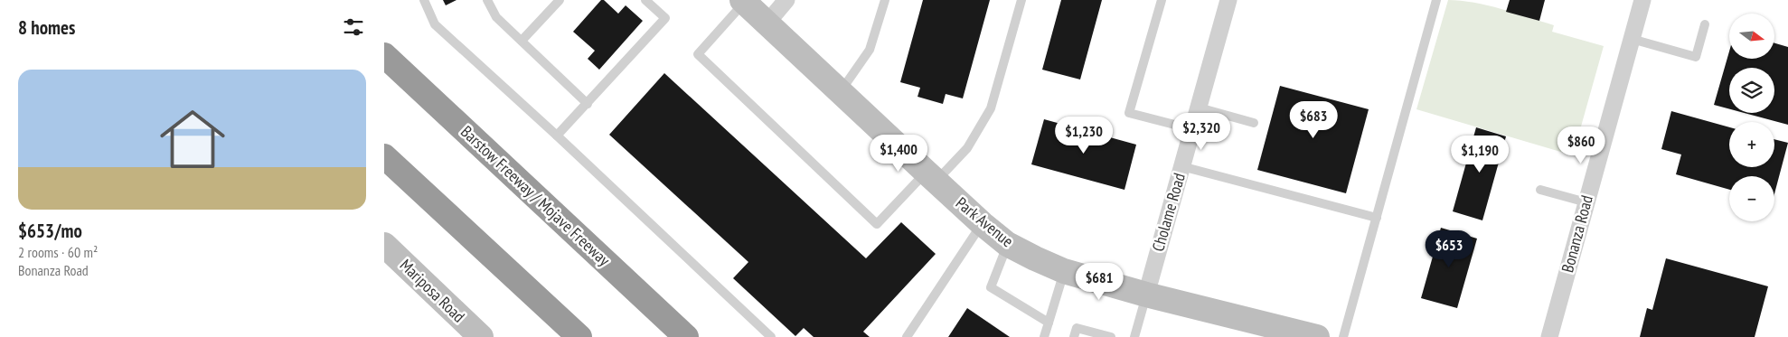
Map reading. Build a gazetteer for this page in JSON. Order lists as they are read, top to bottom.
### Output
{
  "streets": {
    "highway": ["Barstow Freeway / Mojave Freeway"],
    "street": [
      "Cholame Road",
      "Park Avenue",
      "Bonanza Road",
      "Mariposa Road"
    ]
  },
  "crossings": [
    ["Cholame Road", "Park Avenue"]
  ],
  "north": "right",
  "page": {
    "heading": "8 homes",
    "map_buttons": ["+", "−"],
    "list": [
      {
        "name": "$653/mo",
        "note": "2 rooms · 60 m² · Bonanza Road"
      }
    ],
    "price": [
      "$683",
      "$2,320",
      "$1,230",
      "$860",
      "$1,400",
      "$1,190",
      "$653",
      "$681"
    ]
  }
}
